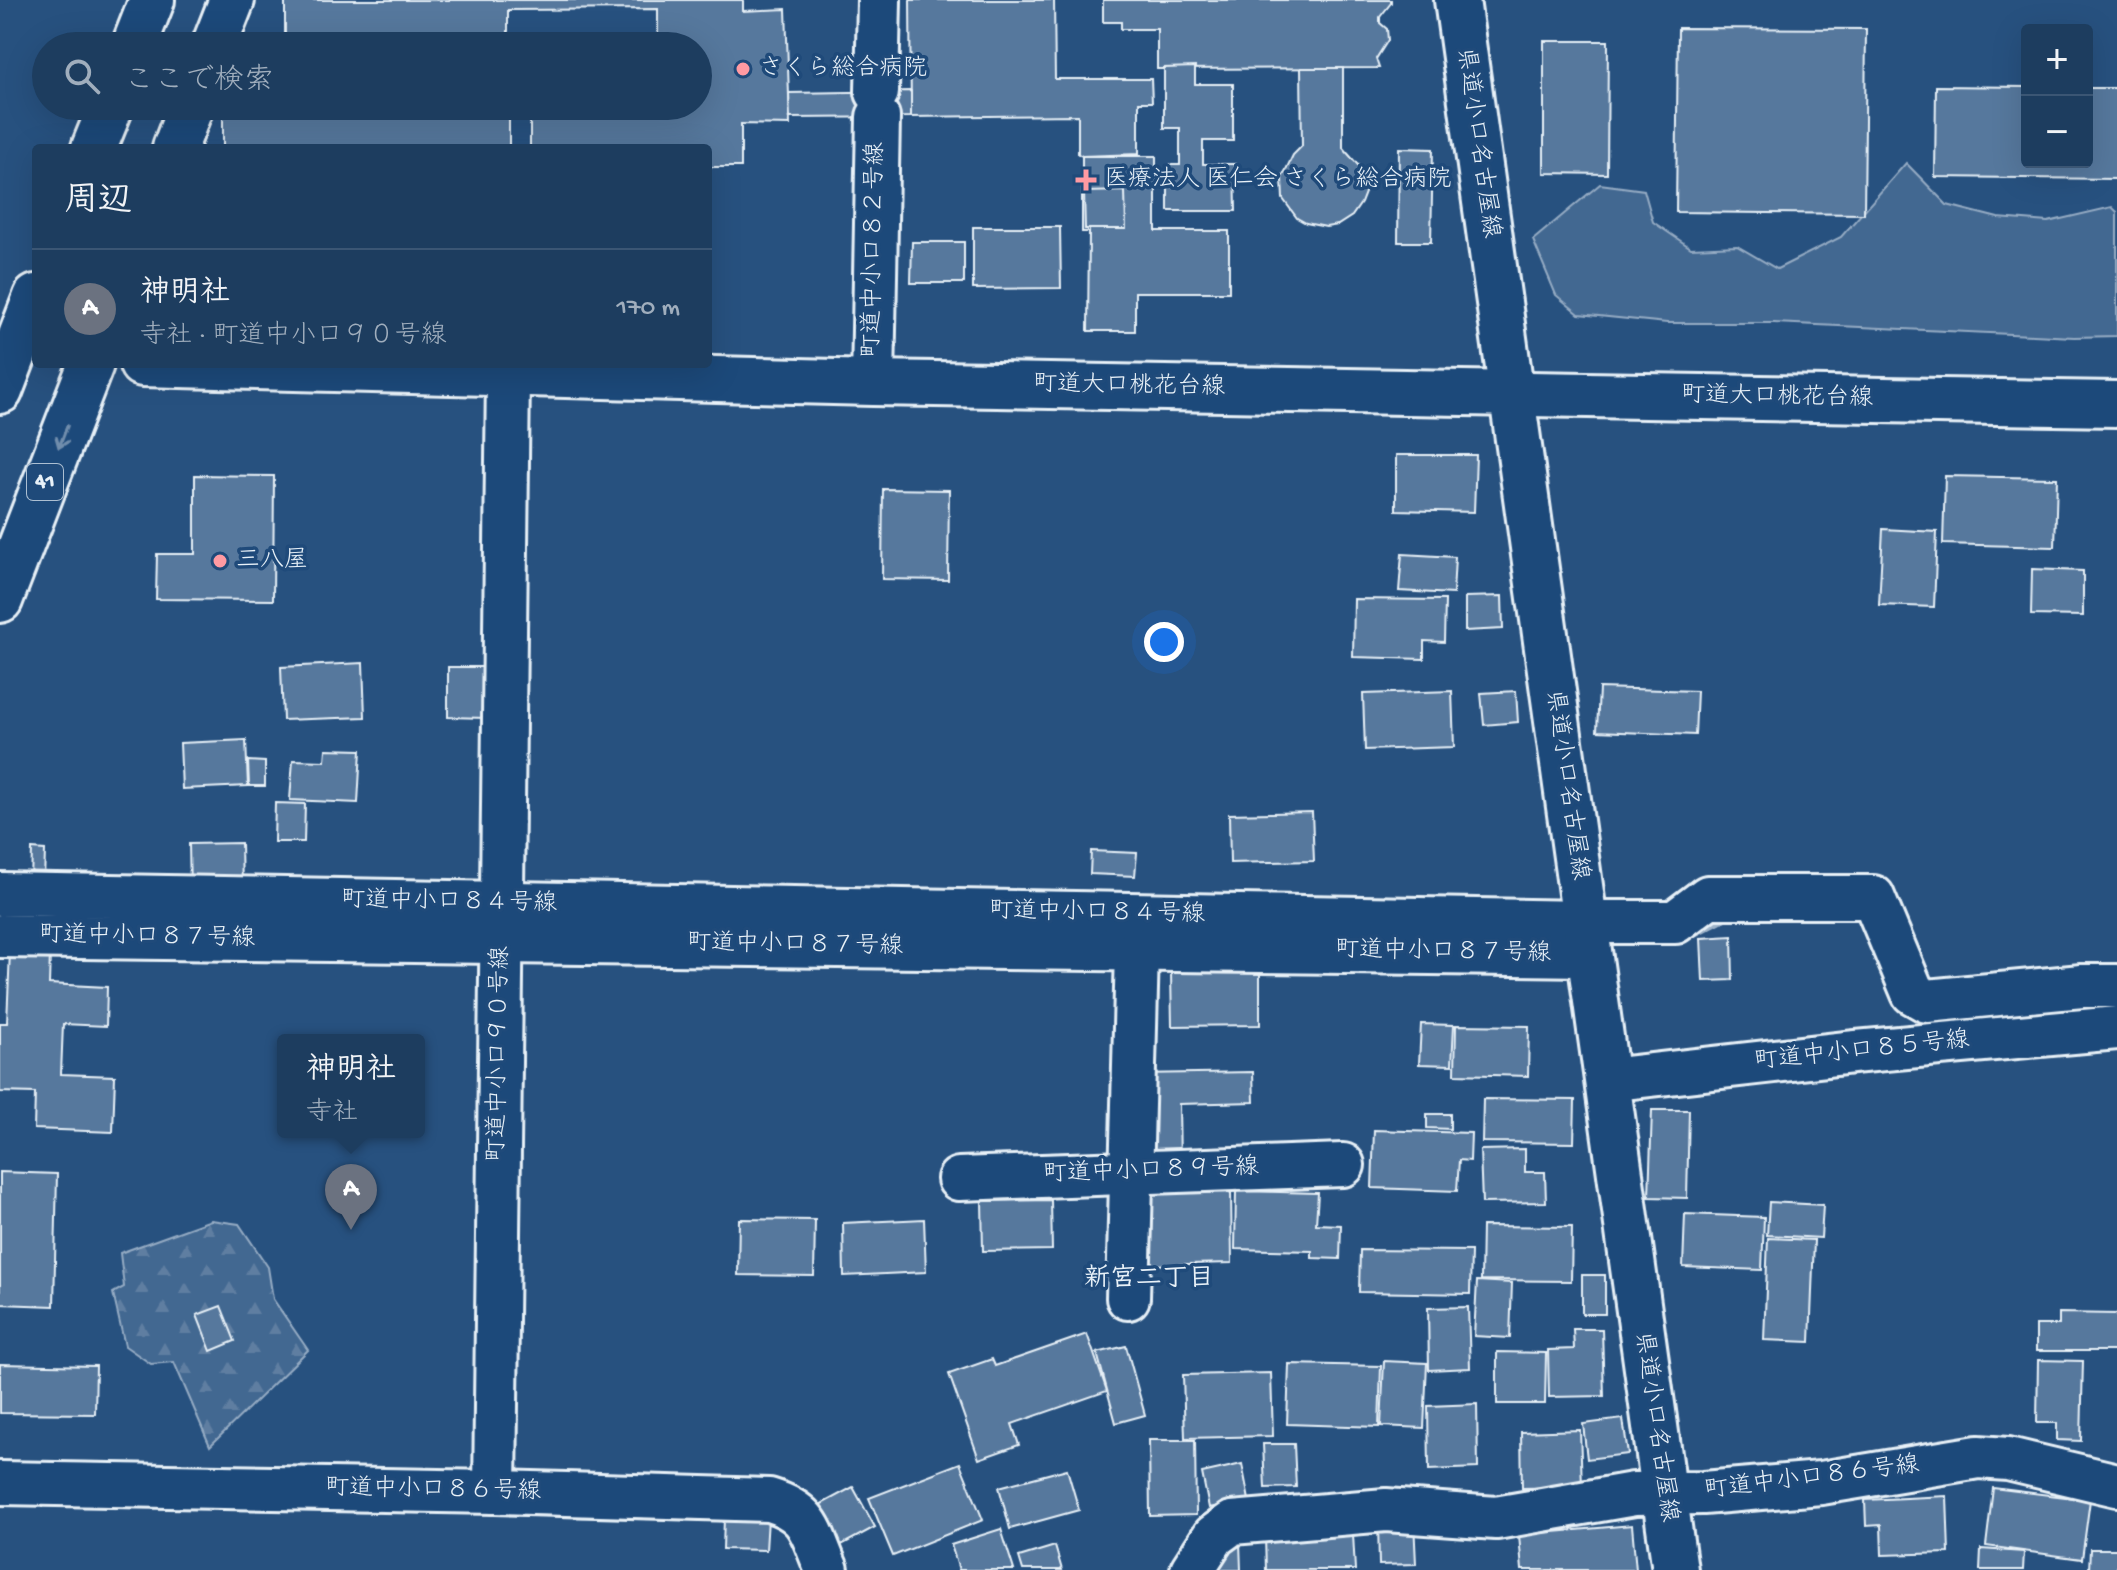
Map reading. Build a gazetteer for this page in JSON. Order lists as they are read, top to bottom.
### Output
{
  "streets": {
    "main road": ["県道小口名古屋線", "町道大口桃花台線", "41"],
    "street": [
      "町道中小口８２号線",
      "町道中小口８４号線",
      "町道中小口８７号線",
      "町道中小口８５号線",
      "町道中小口９０号線",
      "町道中小口８９号線",
      "町道中小口８６号線"
    ]
  },
  "crossings": [
    ["県道小口名古屋線", "町道大口桃花台線"],
    ["県道小口名古屋線", "町道中小口８４号線"],
    ["県道小口名古屋線", "町道中小口８７号線"],
    ["県道小口名古屋線", "町道中小口８５号線"],
    ["県道小口名古屋線", "町道中小口８６号線"],
    ["町道中小口８２号線", "町道大口桃花台線"],
    ["町道大口桃花台線", "町道中小口９０号線"],
    ["町道中小口８４号線", "町道中小口８７号線"],
    ["町道中小口８４号線", "町道中小口９０号線"],
    ["町道中小口８７号線", "町道中小口９０号線"],
    ["町道中小口９０号線", "町道中小口８６号線"]
  ],
  "districts": ["新宮二丁目"],
  "places": {
    "other": ["さくら総合病院", "三八屋"],
    "health": ["医療法人 医仁会 さくら総合病院"]
  },
  "page": {
    "map_buttons": ["+", "−"],
    "search": "ここで検索",
    "heading": "周辺",
    "list": [
      {
        "mark": "A",
        "name": "神明社",
        "note": "寺社 · 町道中小口９０号線",
        "value": "170 m"
      }
    ],
    "popup": ["神明社", "寺社"],
    "pins": "A"
  }
}
